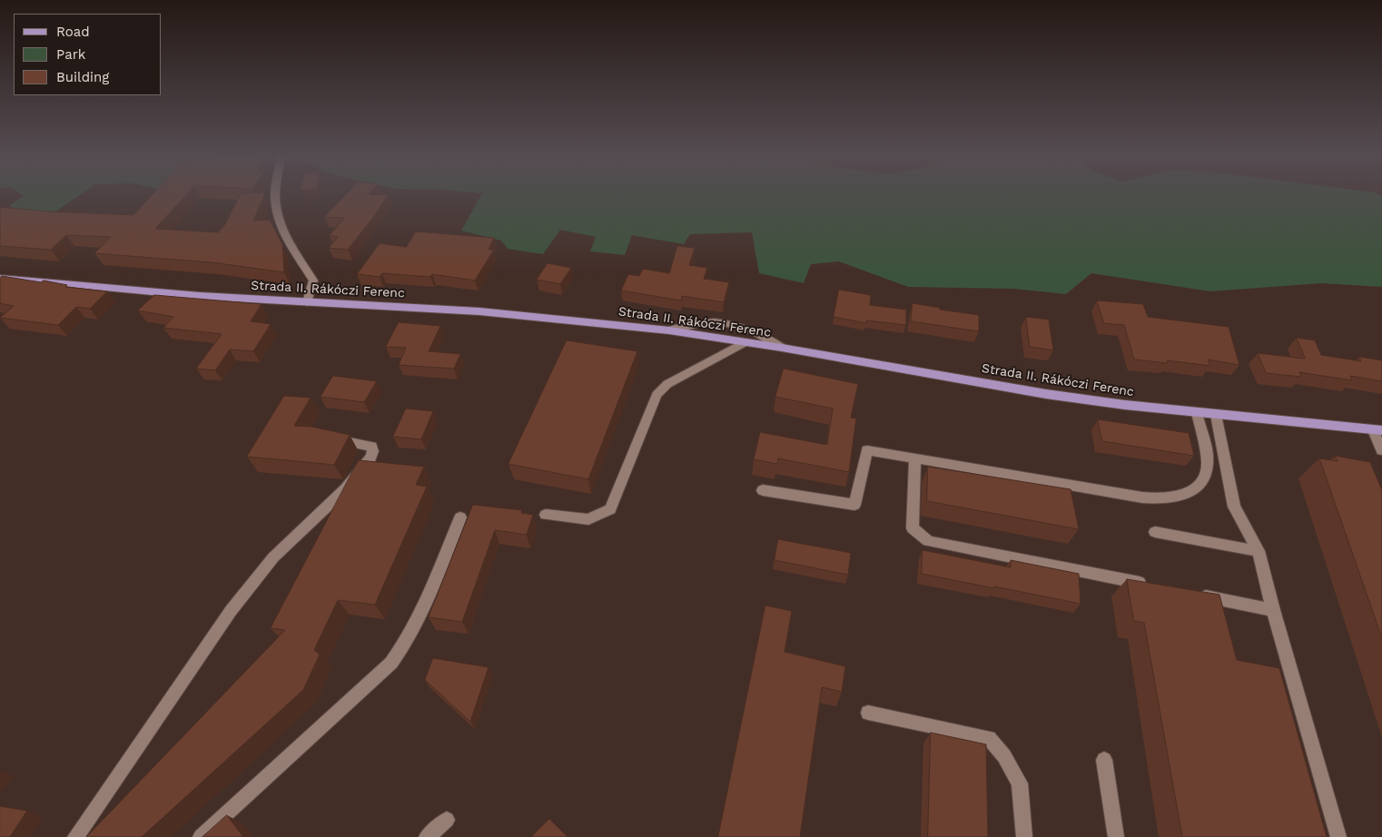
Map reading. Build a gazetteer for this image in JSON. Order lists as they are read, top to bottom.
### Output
{
  "streets": {
    "main road": ["Strada II. Rákóczi Ferenc"]
  },
  "legend": ["Road", "Park", "Building"]
}
